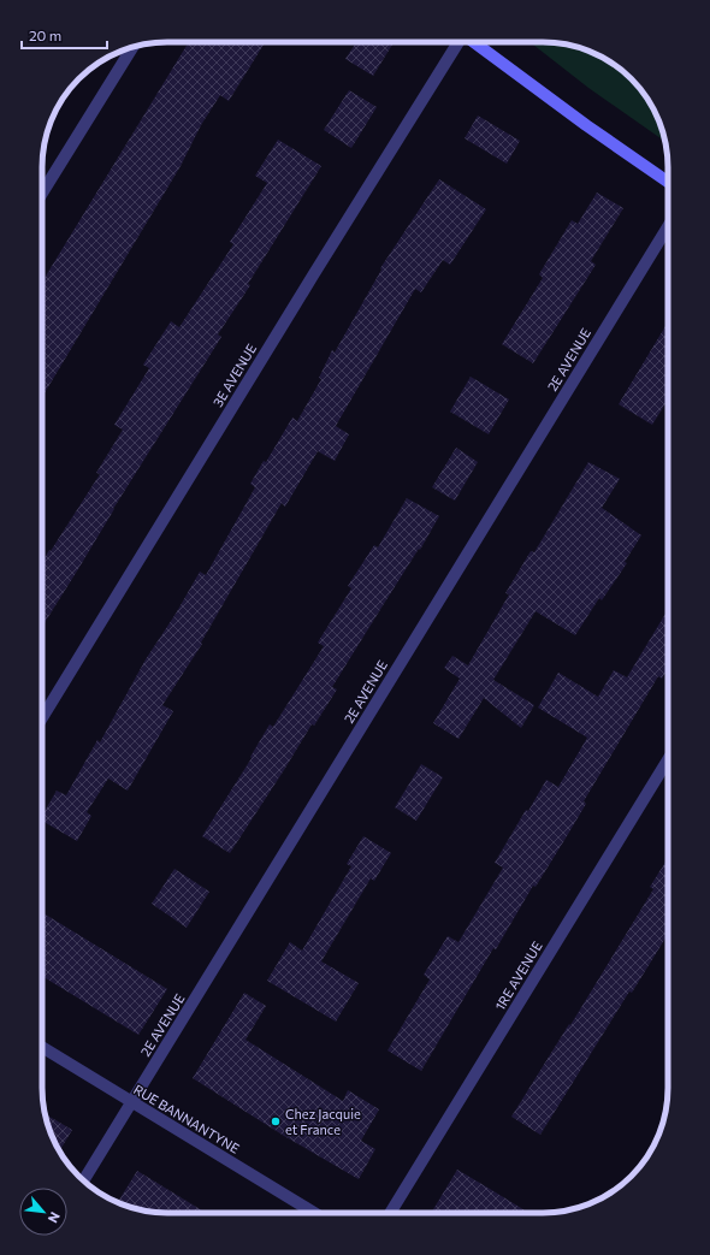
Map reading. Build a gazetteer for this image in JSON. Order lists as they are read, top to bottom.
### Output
{
  "streets": {
    "street": [
      "2E AVENUE",
      "3E AVENUE",
      "1RE AVENUE",
      "RUE BANNANTYNE"
    ]
  },
  "crossings": [
    ["2E AVENUE", "RUE BANNANTYNE"]
  ],
  "places": ["Chez Jacquie et France"],
  "scale_bar": "20 m",
  "north": "bottom right"
}
